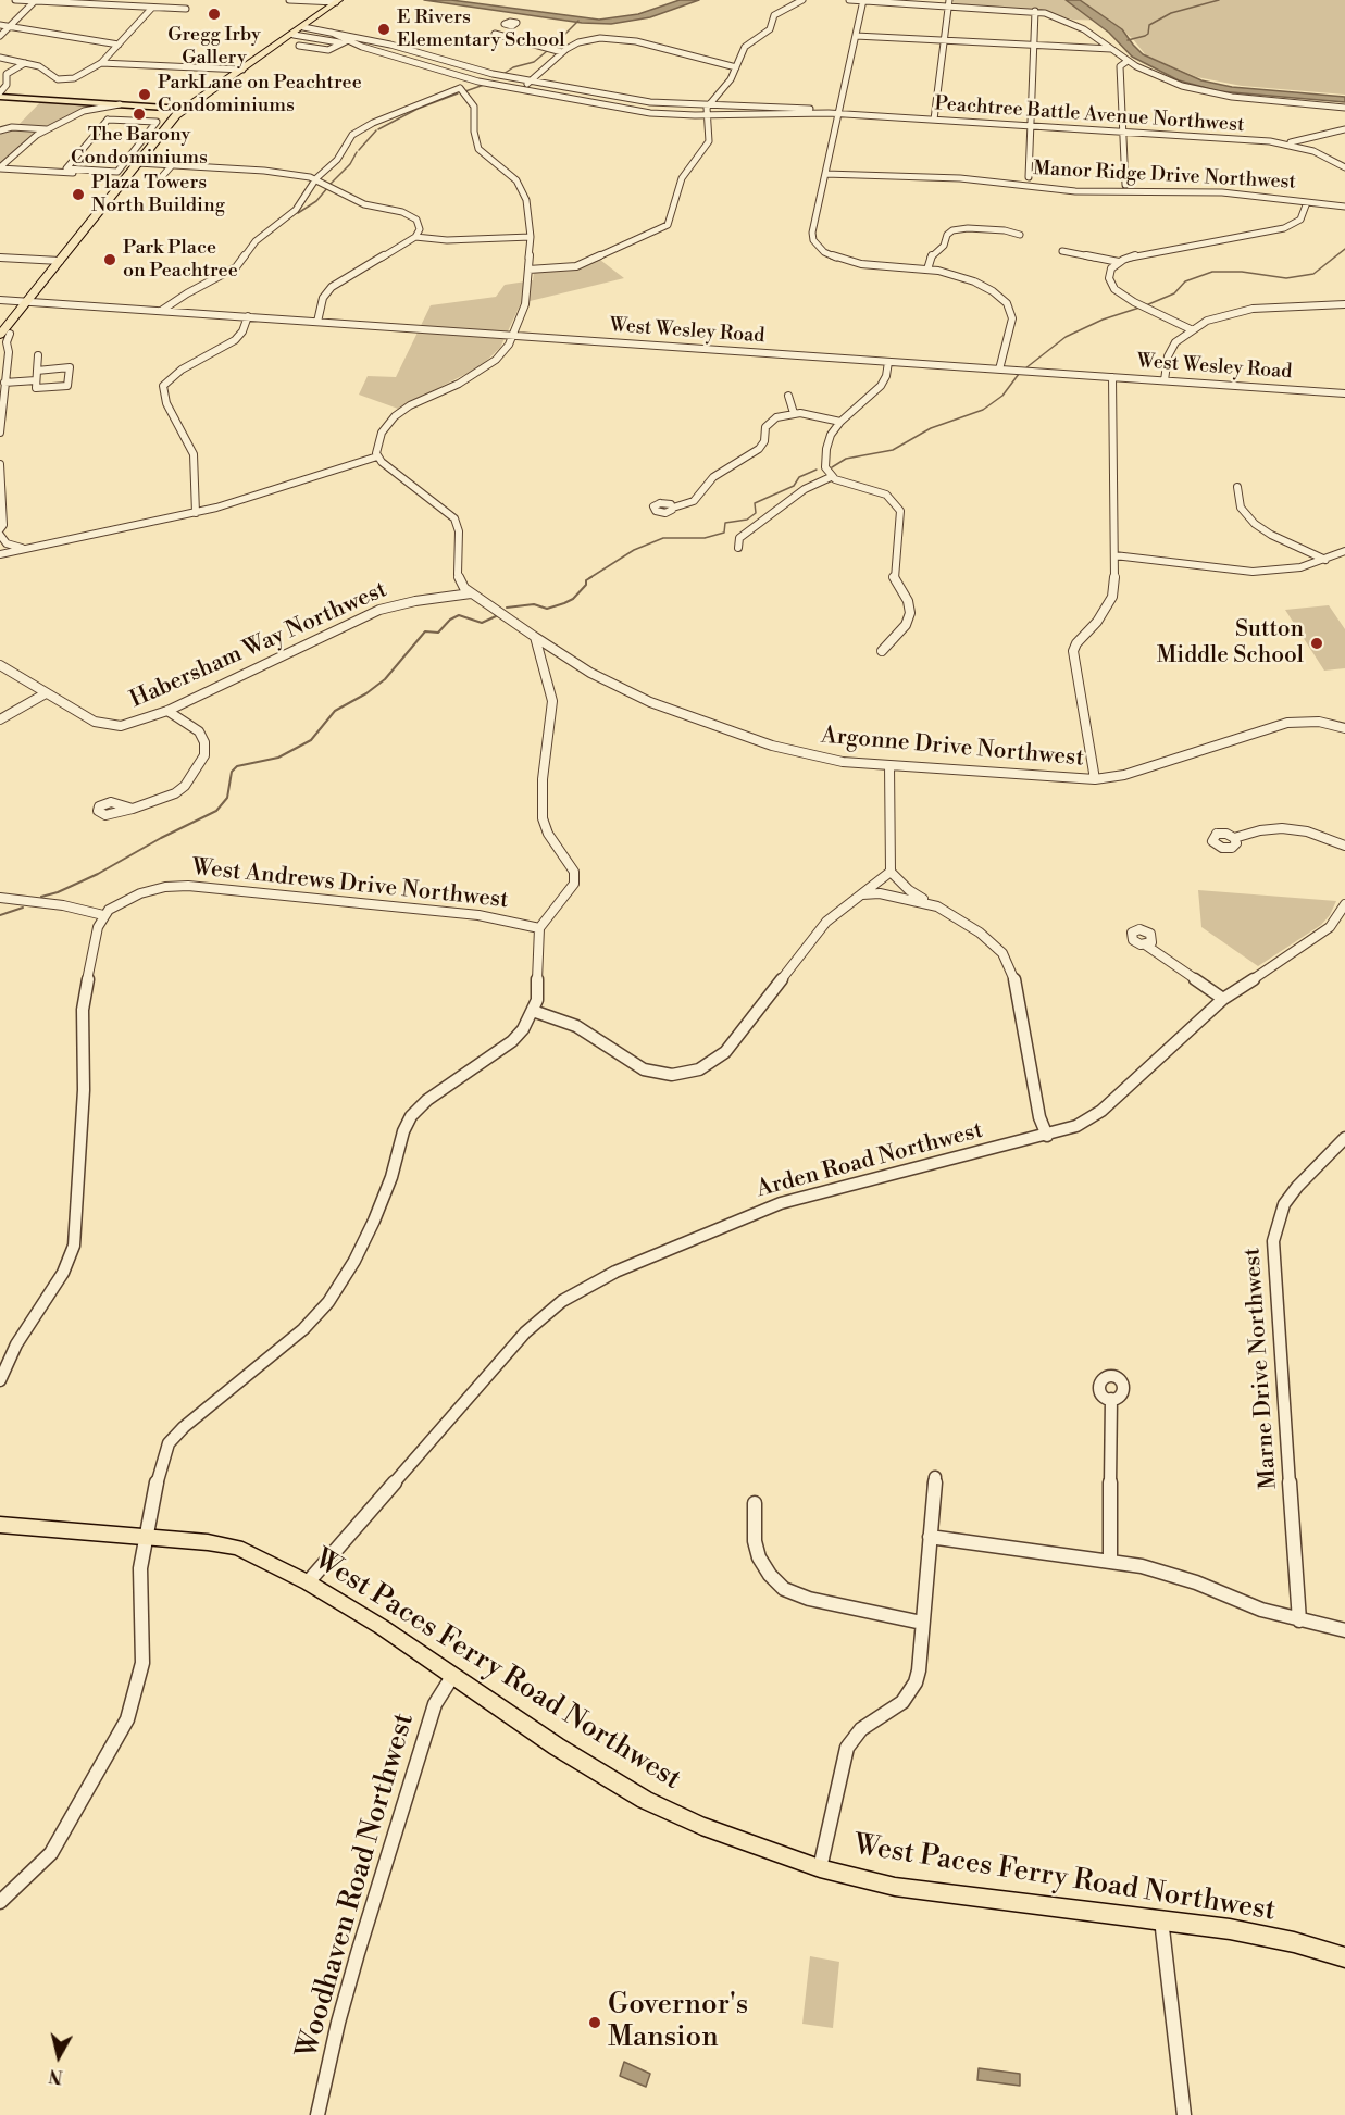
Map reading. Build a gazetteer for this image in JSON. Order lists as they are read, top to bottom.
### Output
{
  "streets": {
    "main road": ["West Paces Ferry Road Northwest"],
    "street": [
      "Peachtree Battle Avenue Northwest",
      "Manor Ridge Drive Northwest",
      "West Wesley Road",
      "Habersham Way Northwest",
      "Argonne Drive Northwest",
      "West Andrews Drive Northwest",
      "Arden Road Northwest",
      "Marne Drive Northwest",
      "Woodhaven Road Northwest"
    ]
  },
  "crossings": [
    ["Habersham Way Northwest", "Argonne Drive Northwest"],
    ["Arden Road Northwest", "West Paces Ferry Road Northwest"],
    ["West Paces Ferry Road Northwest", "Woodhaven Road Northwest"]
  ],
  "places": [
    "Gregg Irby Gallery",
    "E Rivers Elementary School",
    "ParkLane on Peachtree Condominiums",
    "The Barony Condominiums",
    "Plaza Towers North Building",
    "Park Place on Peachtree",
    "Sutton Middle School",
    "Governor's Mansion"
  ],
  "north": "bottom"
}
